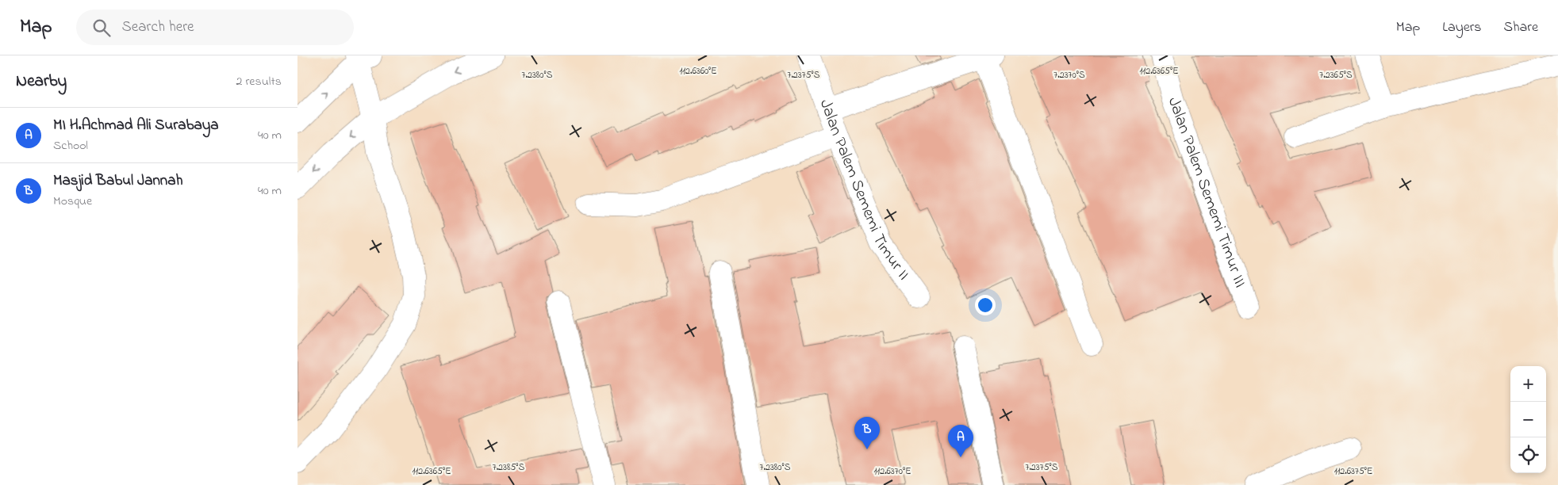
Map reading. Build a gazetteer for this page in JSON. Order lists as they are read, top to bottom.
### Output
{
  "streets": {
    "street": ["Jalan Palem Sememi Timur II", "Jalan Palem Sememi Timur III"]
  },
  "page": {
    "header": "Map",
    "search": "Search here",
    "nav": ["Map", "Layers", "Share"],
    "heading": ["Nearby", "2 results"],
    "list": [
      {
        "mark": "A",
        "name": "MI H.Achmad Ali Surabaya",
        "note": "School",
        "value": "40 m"
      },
      {
        "mark": "B",
        "name": "Masjid Babul Jannah",
        "note": "Mosque",
        "value": "40 m"
      }
    ],
    "map_buttons": ["+", "−"],
    "pins": ["B", "A"]
  },
  "coordinates": [
    "112.6360°E",
    "112.6365°E",
    "7.2380°S",
    "7.2375°S",
    "7.2365°S",
    "7.2370°S",
    "7.2385°S",
    "112.6370°E",
    "112.6375°E"
  ]
}
